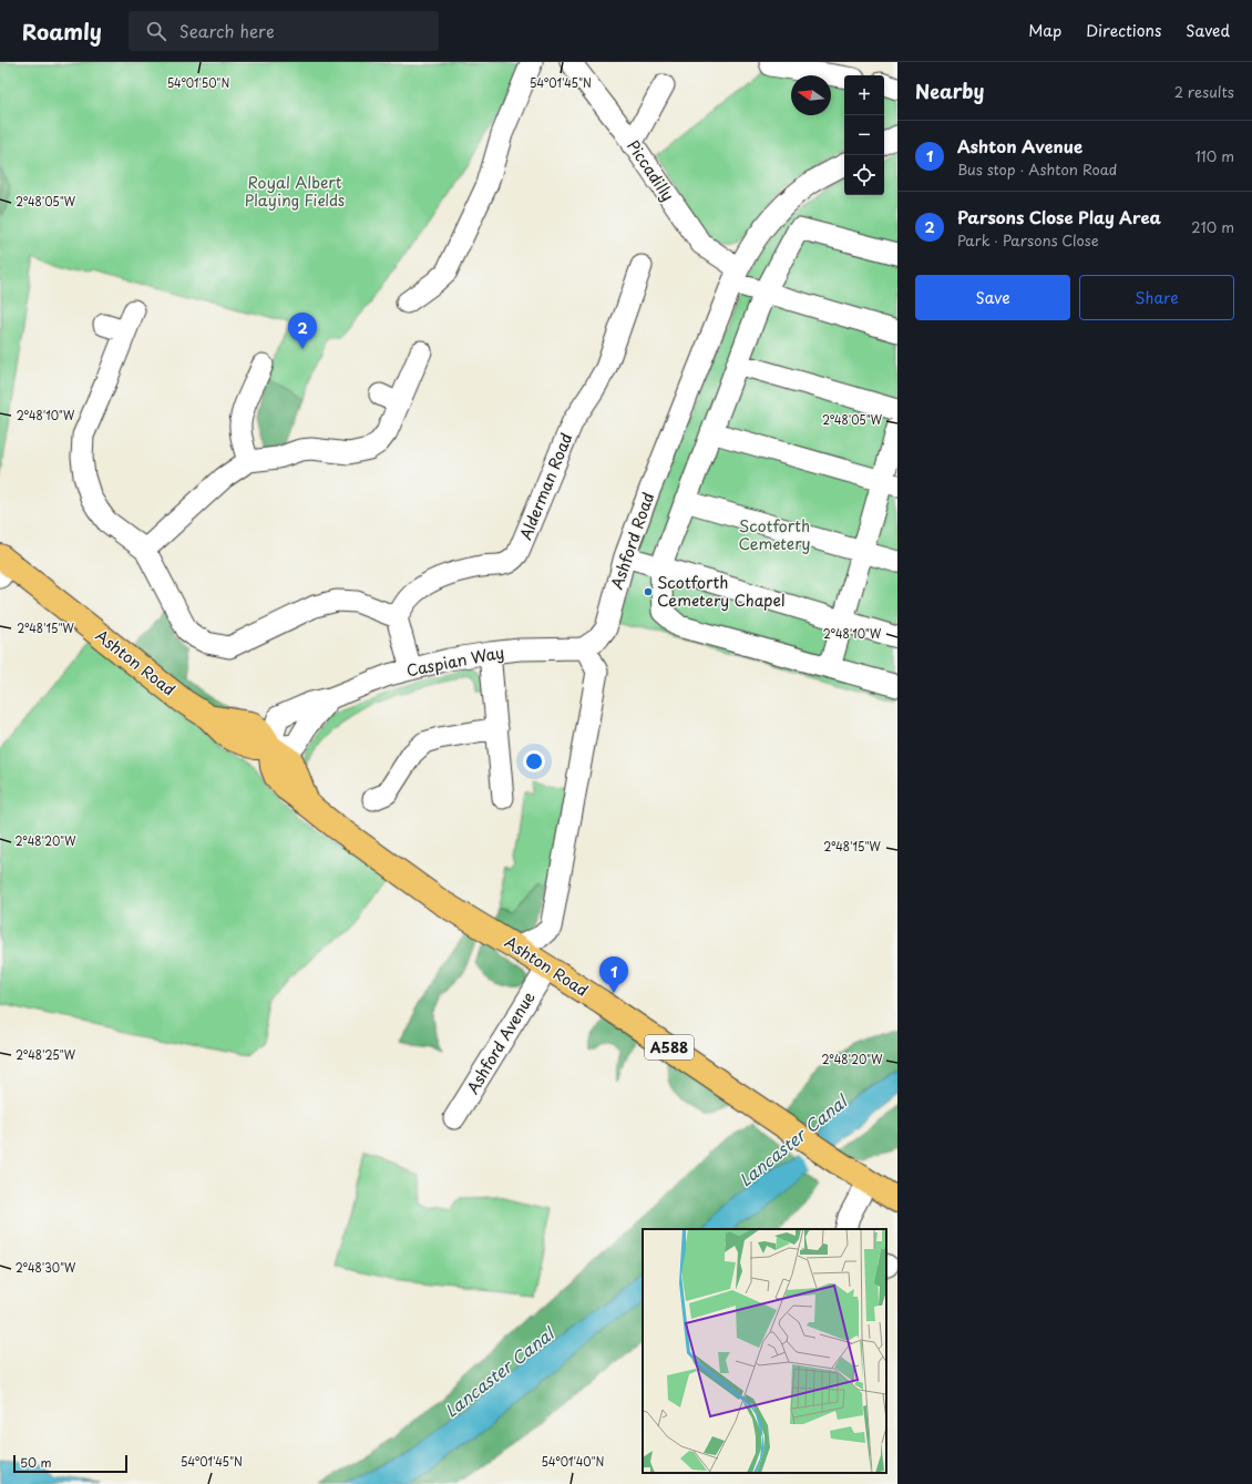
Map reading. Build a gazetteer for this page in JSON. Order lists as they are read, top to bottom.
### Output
{
  "streets": {
    "main road": ["Ashton Road", "A588"],
    "street": [
      "Piccadilly",
      "Alderman Road",
      "Ashford Road",
      "Caspian Way",
      "Ashford Avenue"
    ]
  },
  "crossings": [
    ["Piccadilly", "Ashford Road"],
    ["Ashford Road", "Caspian Way"],
    ["Caspian Way", "Ashton Road"],
    ["Ashton Road", "Ashford Avenue"]
  ],
  "water": ["Lancaster Canal"],
  "parks": ["Royal Albert Playing Fields", "Scotforth Cemetery"],
  "places": ["Scotforth Cemetery Chapel"],
  "scale_bar": "50 m",
  "north": "left",
  "page": {
    "header": "Roamly",
    "search": "Search here",
    "nav": ["Map", "Directions", "Saved"],
    "heading": ["Nearby", "2 results"],
    "map_buttons": ["+", "−"],
    "list": [
      {
        "mark": "1",
        "name": "Ashton Avenue",
        "note": "Bus stop · Ashton Road",
        "value": "110 m"
      },
      {
        "mark": "2",
        "name": "Parsons Close Play Area",
        "note": "Park · Parsons Close",
        "value": "210 m"
      }
    ],
    "buttons": ["Save", "Share"],
    "pins": ["2", "1"],
    "scale": "50 m"
  },
  "coordinates": [
    "54°01'50\"N",
    "54°01'45\"N",
    "2°48'05\"W",
    "2°48'10\"W",
    "2°48'15\"W",
    "2°48'20\"W",
    "2°48'25\"W",
    "2°48'30\"W",
    "54°01'40\"N"
  ]
}
